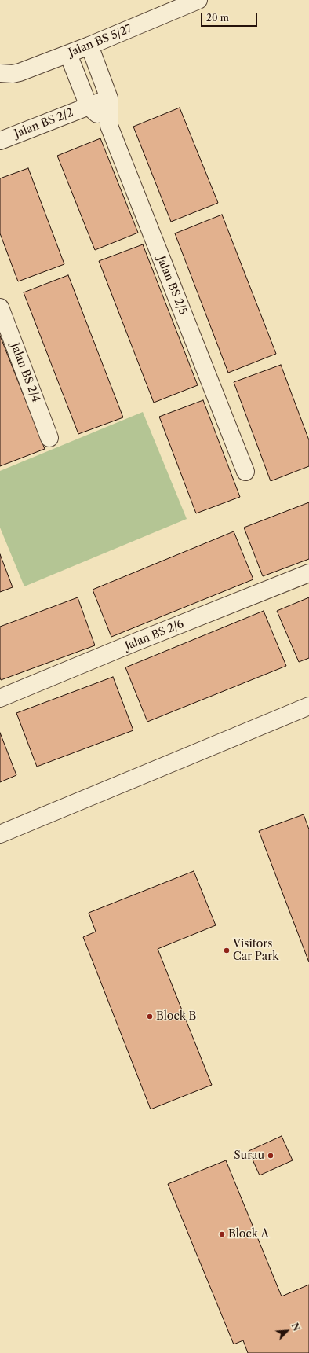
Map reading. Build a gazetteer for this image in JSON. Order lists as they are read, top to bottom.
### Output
{
  "streets": {
    "street": [
      "Jalan BS 5/27",
      "Jalan BS 2/2",
      "Jalan BS 2/5",
      "Jalan BS 2/4",
      "Jalan BS 2/6"
    ]
  },
  "crossings": [
    ["Jalan BS 2/2", "Jalan BS 2/5"]
  ],
  "places": [
    "Visitors Car Park",
    "Block B",
    "Surau",
    "Block A"
  ],
  "scale_bar": "20 m",
  "north": "top right"
}
